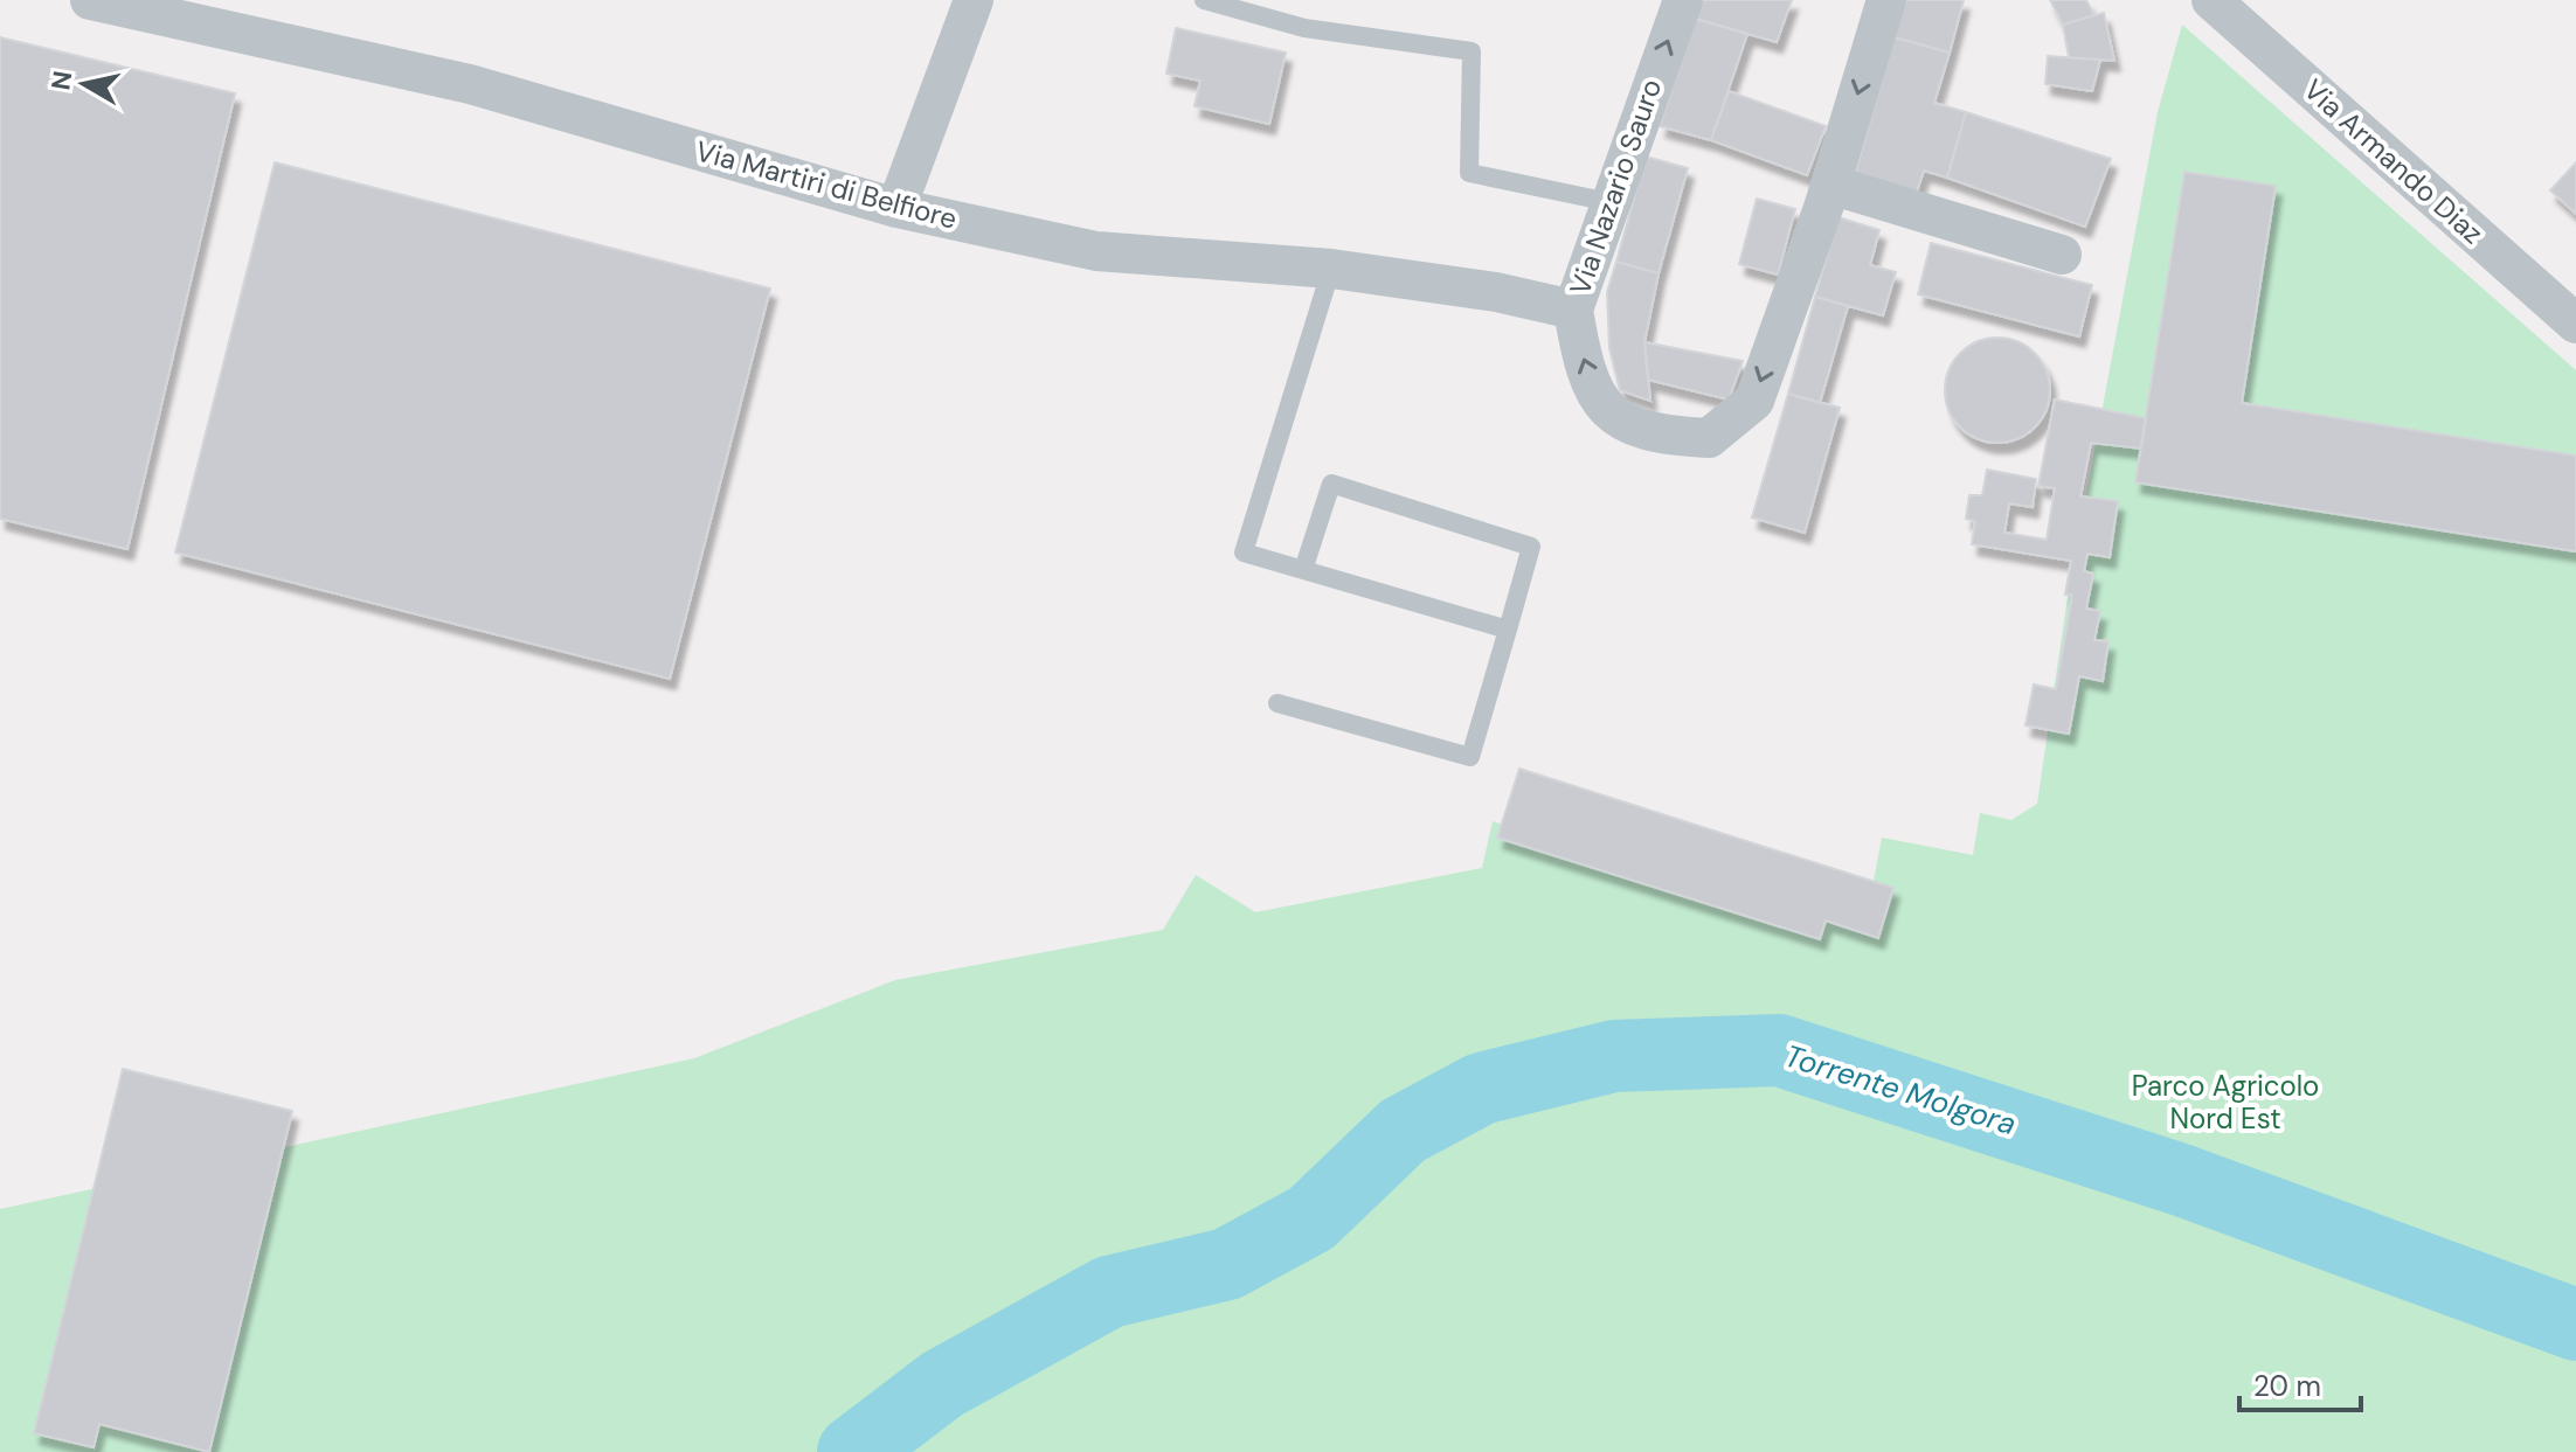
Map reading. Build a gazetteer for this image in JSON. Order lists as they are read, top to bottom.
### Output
{
  "streets": {
    "street": ["Via Armando Diaz", "Via Martiri di Belfiore", "Via Nazario Sauro"]
  },
  "crossings": [
    ["Via Martiri di Belfiore", "Via Nazario Sauro"]
  ],
  "water": ["Torrente Molgora"],
  "parks": ["Parco Agricolo Nord Est"],
  "scale_bar": "20 m",
  "north": "left"
}
